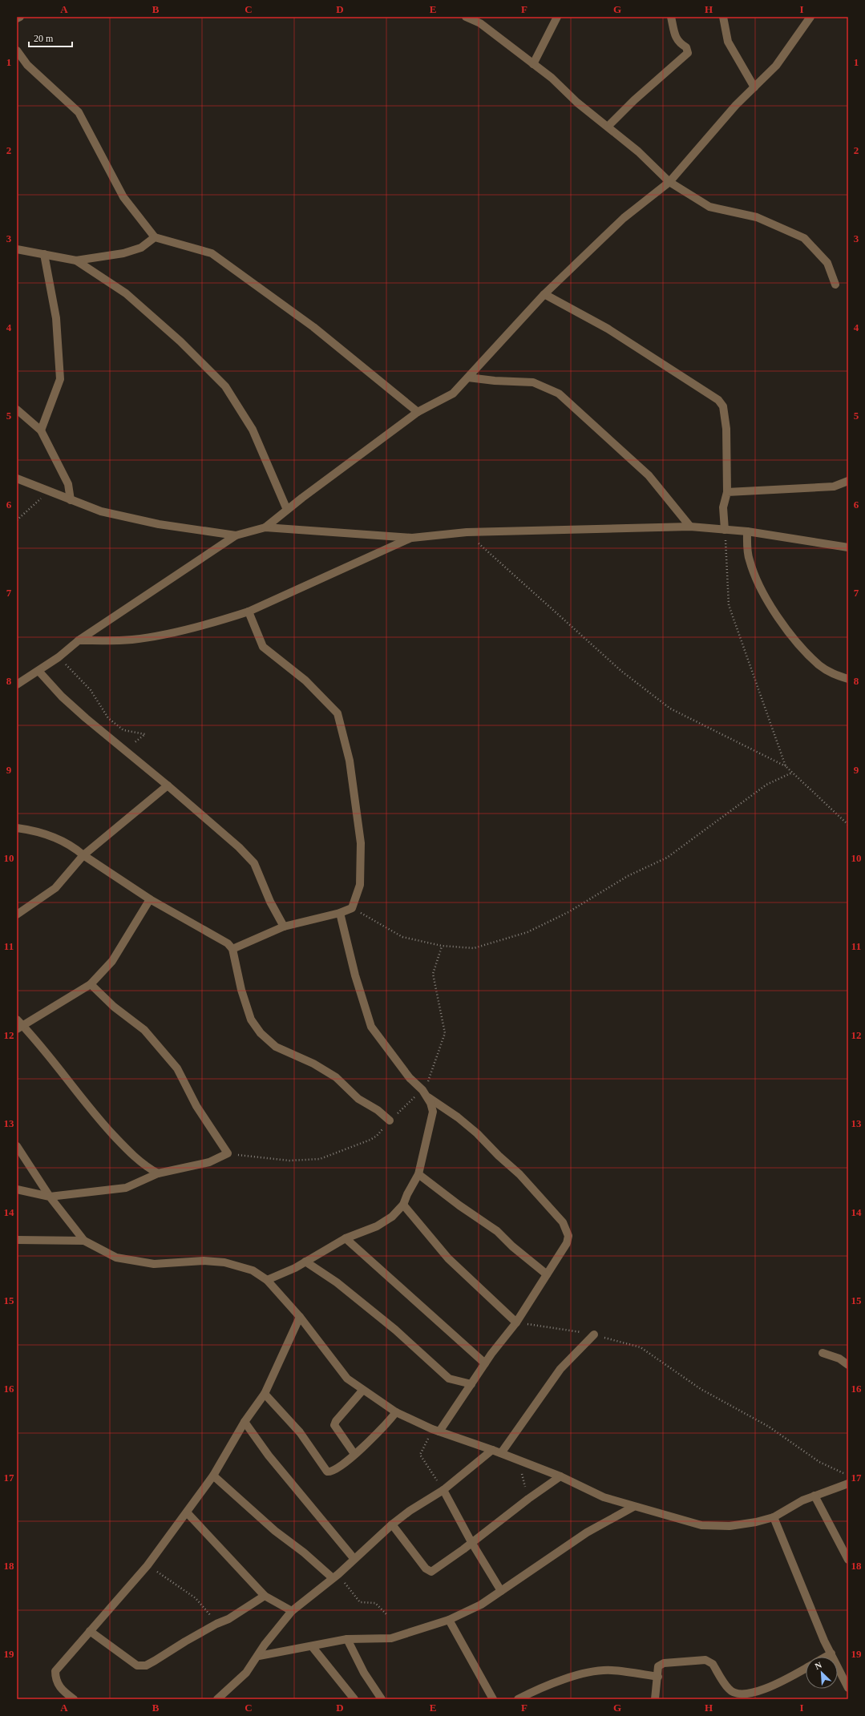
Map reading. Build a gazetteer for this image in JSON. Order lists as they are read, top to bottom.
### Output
{
  "scale_bar": "20 m",
  "north": "top left",
  "grid": {
    "columns": [
      "A",
      "B",
      "C",
      "D",
      "E",
      "F",
      "G",
      "H",
      "I"
    ],
    "rows": [
      "1",
      "2",
      "3",
      "4",
      "5",
      "6",
      "7",
      "8",
      "9",
      "10",
      "11",
      "12",
      "13",
      "14",
      "15",
      "16",
      "17",
      "18",
      "19"
    ]
  }
}
